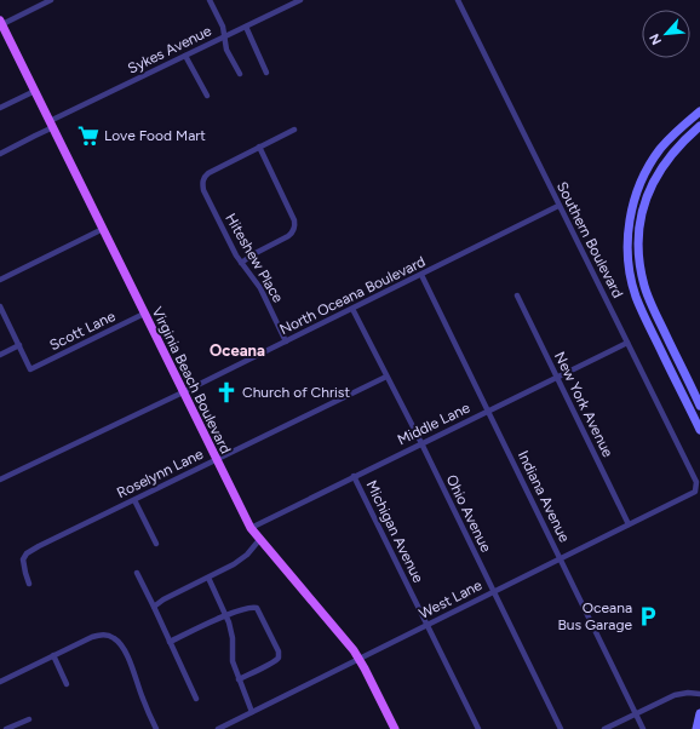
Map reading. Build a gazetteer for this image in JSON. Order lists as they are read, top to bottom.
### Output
{
  "streets": {
    "main road": ["Virginia Beach Boulevard"],
    "street": [
      "Sykes Avenue",
      "Southern Boulevard",
      "Hiteshew Place",
      "North Oceana Boulevard",
      "Scott Lane",
      "New York Avenue",
      "Middle Lane",
      "Roselynn Lane",
      "Indiana Avenue",
      "Ohio Avenue",
      "Michigan Avenue",
      "West Lane"
    ]
  },
  "crossings": [
    ["Sykes Avenue", "Virginia Beach Boulevard"],
    ["Southern Boulevard", "North Oceana Boulevard"],
    ["Southern Boulevard", "Middle Lane"],
    ["Southern Boulevard", "West Lane"],
    ["Hiteshew Place", "North Oceana Boulevard"],
    ["North Oceana Boulevard", "Virginia Beach Boulevard"],
    ["North Oceana Boulevard", "Indiana Avenue"],
    ["North Oceana Boulevard", "Ohio Avenue"],
    ["Scott Lane", "Virginia Beach Boulevard"],
    ["Virginia Beach Boulevard", "Middle Lane"],
    ["Virginia Beach Boulevard", "Roselynn Lane"],
    ["Virginia Beach Boulevard", "West Lane"],
    ["New York Avenue", "Middle Lane"],
    ["New York Avenue", "West Lane"],
    ["Middle Lane", "Indiana Avenue"],
    ["Middle Lane", "Ohio Avenue"],
    ["Middle Lane", "Michigan Avenue"],
    ["Roselynn Lane", "Ohio Avenue"],
    ["Indiana Avenue", "West Lane"],
    ["Ohio Avenue", "West Lane"],
    ["Michigan Avenue", "West Lane"]
  ],
  "districts": ["Oceana"],
  "places": {
    "supermarket": ["Love Food Mart"],
    "church": ["Church of Christ"],
    "parking": ["Oceana Bus Garage"]
  },
  "north": "bottom left"
}
